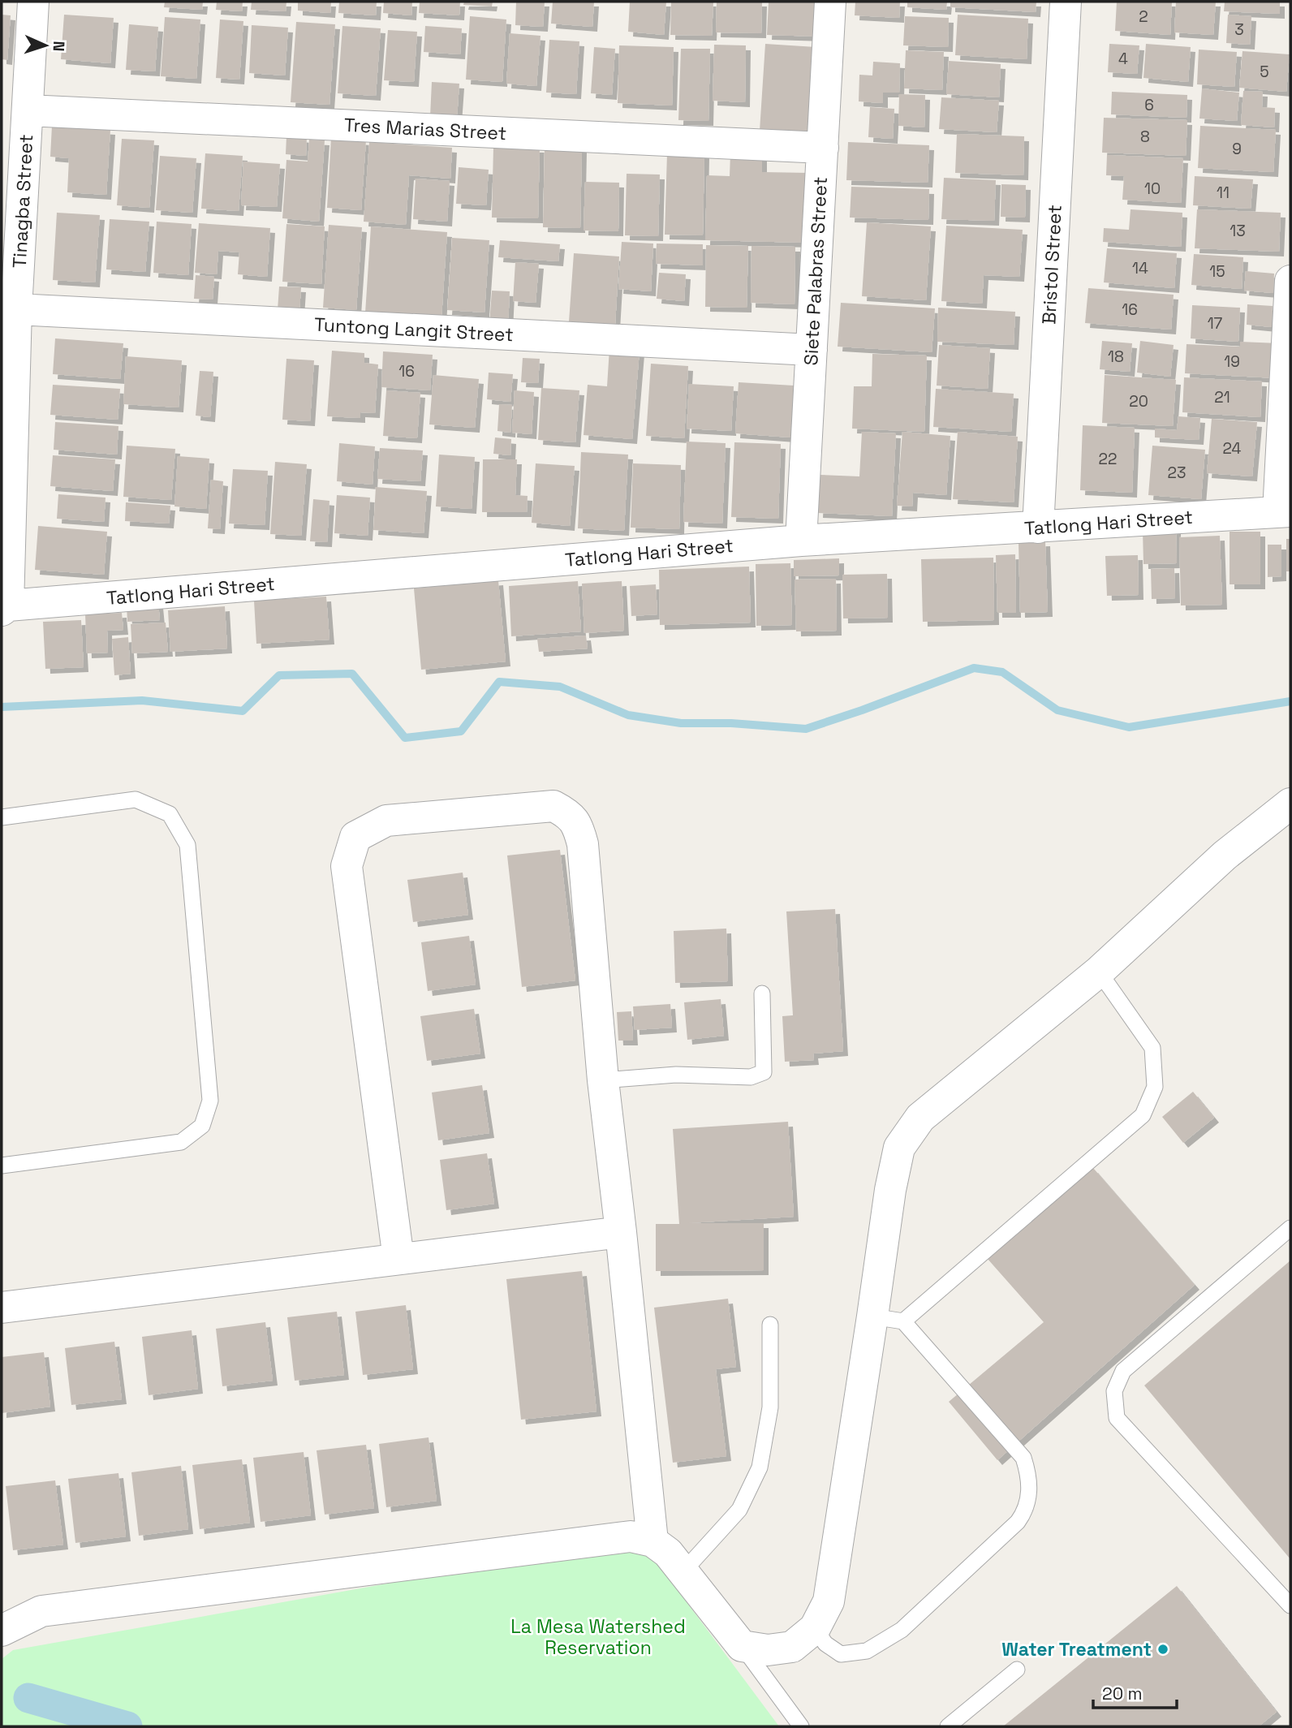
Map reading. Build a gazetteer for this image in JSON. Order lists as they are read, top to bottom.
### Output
{
  "streets": {
    "street": [
      "Tres Marias Street",
      "Tinagba Street",
      "Bristol Street",
      "Siete Palabras Street",
      "Tuntong Langit Street",
      "Tatlong Hari Street"
    ]
  },
  "crossings": [
    ["Tres Marias Street", "Tinagba Street"],
    ["Tres Marias Street", "Siete Palabras Street"],
    ["Tinagba Street", "Tuntong Langit Street"],
    ["Tinagba Street", "Tatlong Hari Street"],
    ["Bristol Street", "Tatlong Hari Street"],
    ["Siete Palabras Street", "Tuntong Langit Street"],
    ["Siete Palabras Street", "Tatlong Hari Street"]
  ],
  "parks": ["La Mesa Watershed Reservation"],
  "places": ["Water Treatment"],
  "house_numbers": [
    "2",
    "3",
    "4",
    "5",
    "6",
    "8",
    "9",
    "10",
    "11",
    "13",
    "14",
    "15",
    "16",
    "17",
    "18",
    "19",
    "16",
    "21",
    "20",
    "24",
    "22",
    "23"
  ],
  "scale_bar": "20 m",
  "north": "right"
}
